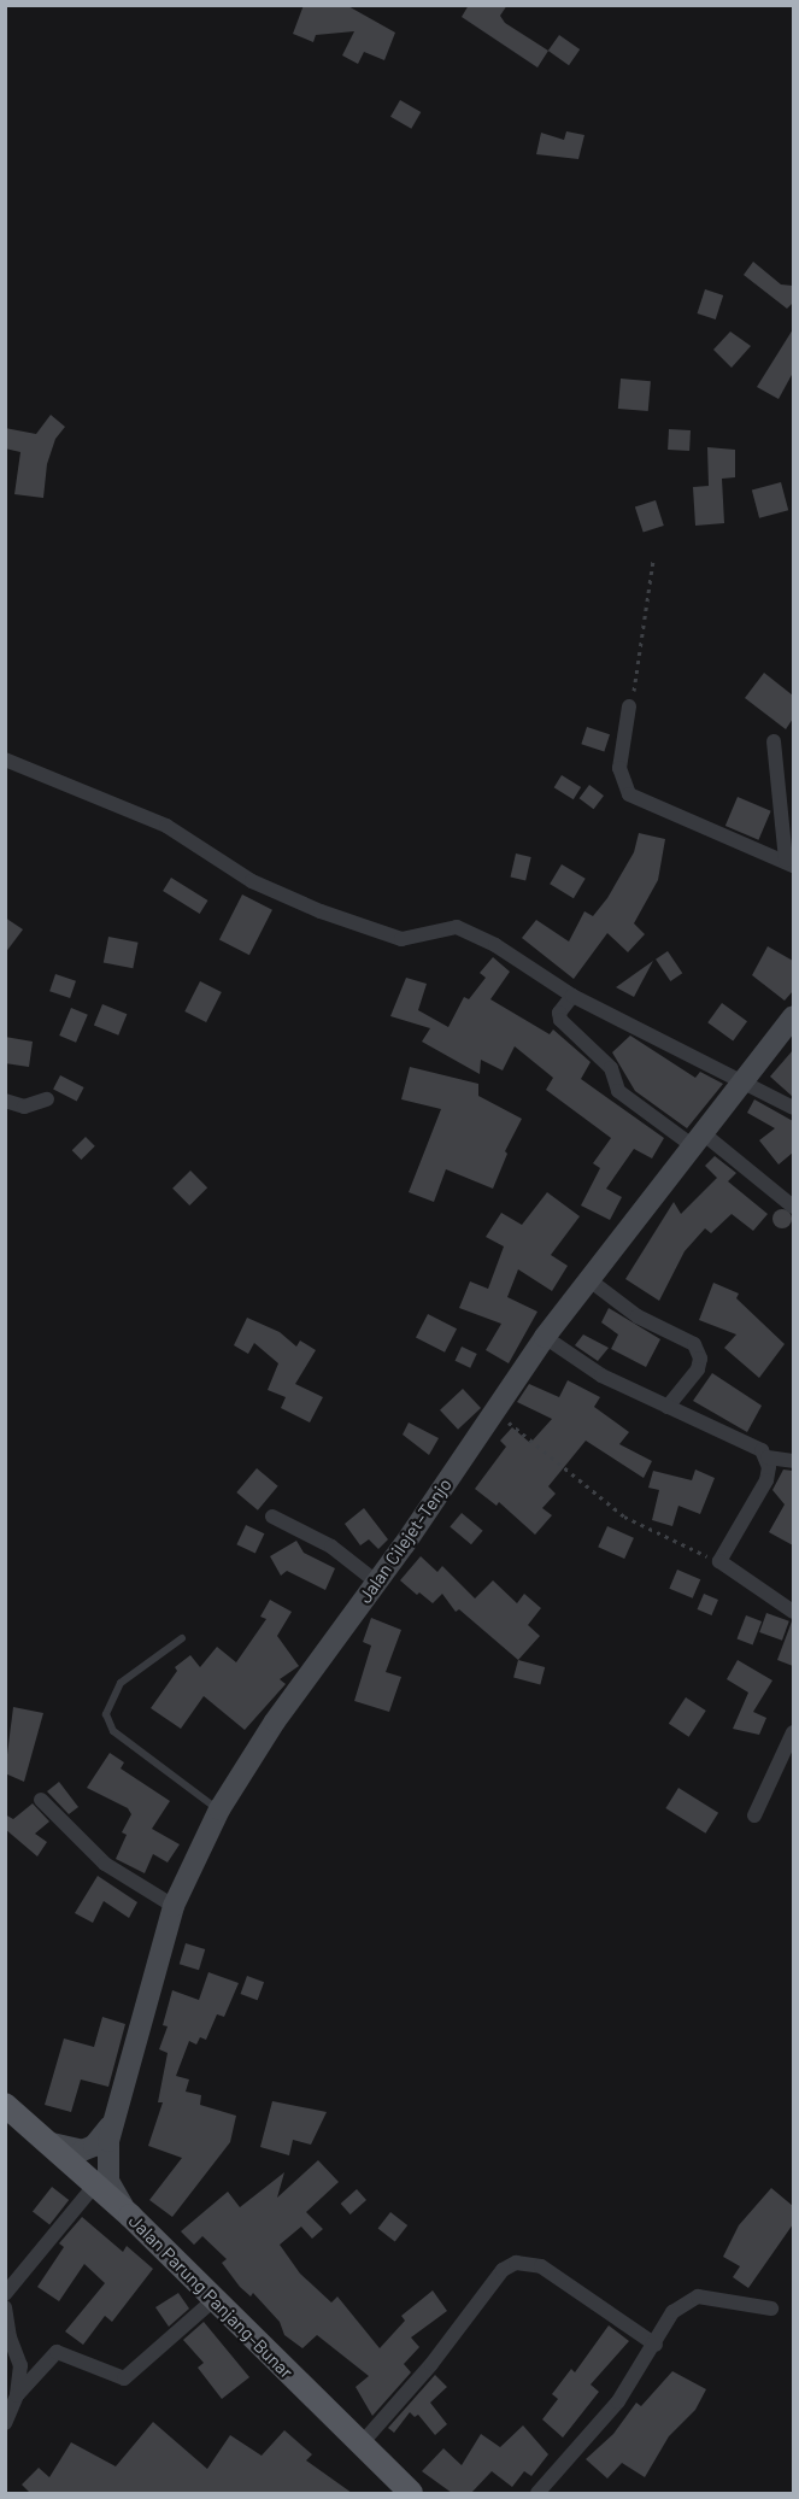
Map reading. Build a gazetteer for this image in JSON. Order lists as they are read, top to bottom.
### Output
{
  "streets": {
    "main road": ["Jalan Cilejet–Tenjo", "Jalan Parung Panjang–Bunar"]
  },
  "crossings": [
    ["Jalan Cilejet–Tenjo", "Jalan Parung Panjang–Bunar"]
  ]
}
